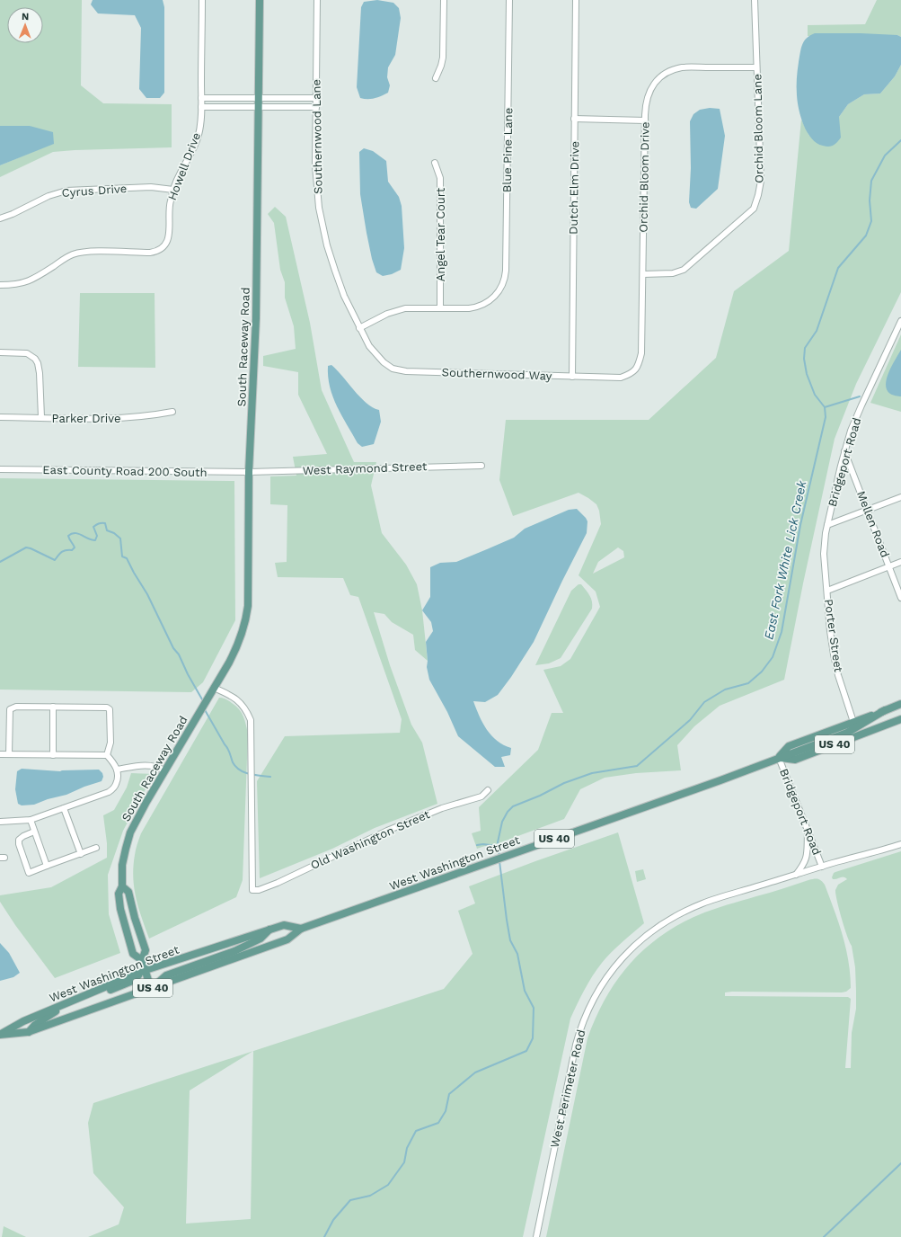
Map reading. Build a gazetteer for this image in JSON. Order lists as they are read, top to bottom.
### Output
{
  "streets": {
    "main road": ["South Raceway Road", "US 40", "West Washington Street"],
    "street": [
      "Orchid Bloom Lane",
      "Southernwood Lane",
      "Blue Pine Lane",
      "Howell Drive",
      "Orchid Bloom Drive",
      "Dutch Elm Drive",
      "Cyrus Drive",
      "Angel Tear Court",
      "Southernwood Way",
      "Parker Drive",
      "Bridgeport Road",
      "West Raymond Street",
      "East County Road 200 South",
      "Mellen Road",
      "Porter Street",
      "Old Washington Street",
      "West Perimeter Road"
    ]
  },
  "crossings": [
    ["Orchid Bloom Lane", "Orchid Bloom Drive"],
    ["Southernwood Lane", "Southernwood Way"],
    ["Blue Pine Lane", "Angel Tear Court"],
    ["Howell Drive", "Cyrus Drive"],
    ["Orchid Bloom Drive", "Southernwood Way"],
    ["Dutch Elm Drive", "Southernwood Way"],
    ["South Raceway Road", "West Raymond Street"],
    ["South Raceway Road", "East County Road 200 South"],
    ["South Raceway Road", "Old Washington Street"],
    ["South Raceway Road", "West Washington Street"],
    ["Bridgeport Road", "Mellen Road"],
    ["Bridgeport Road", "Porter Street"],
    ["Bridgeport Road", "West Washington Street"],
    ["Bridgeport Road", "West Perimeter Road"],
    ["West Raymond Street", "East County Road 200 South"],
    ["Porter Street", "West Washington Street"]
  ],
  "water": ["East Fork White Lick Creek"],
  "north": "top"
}
